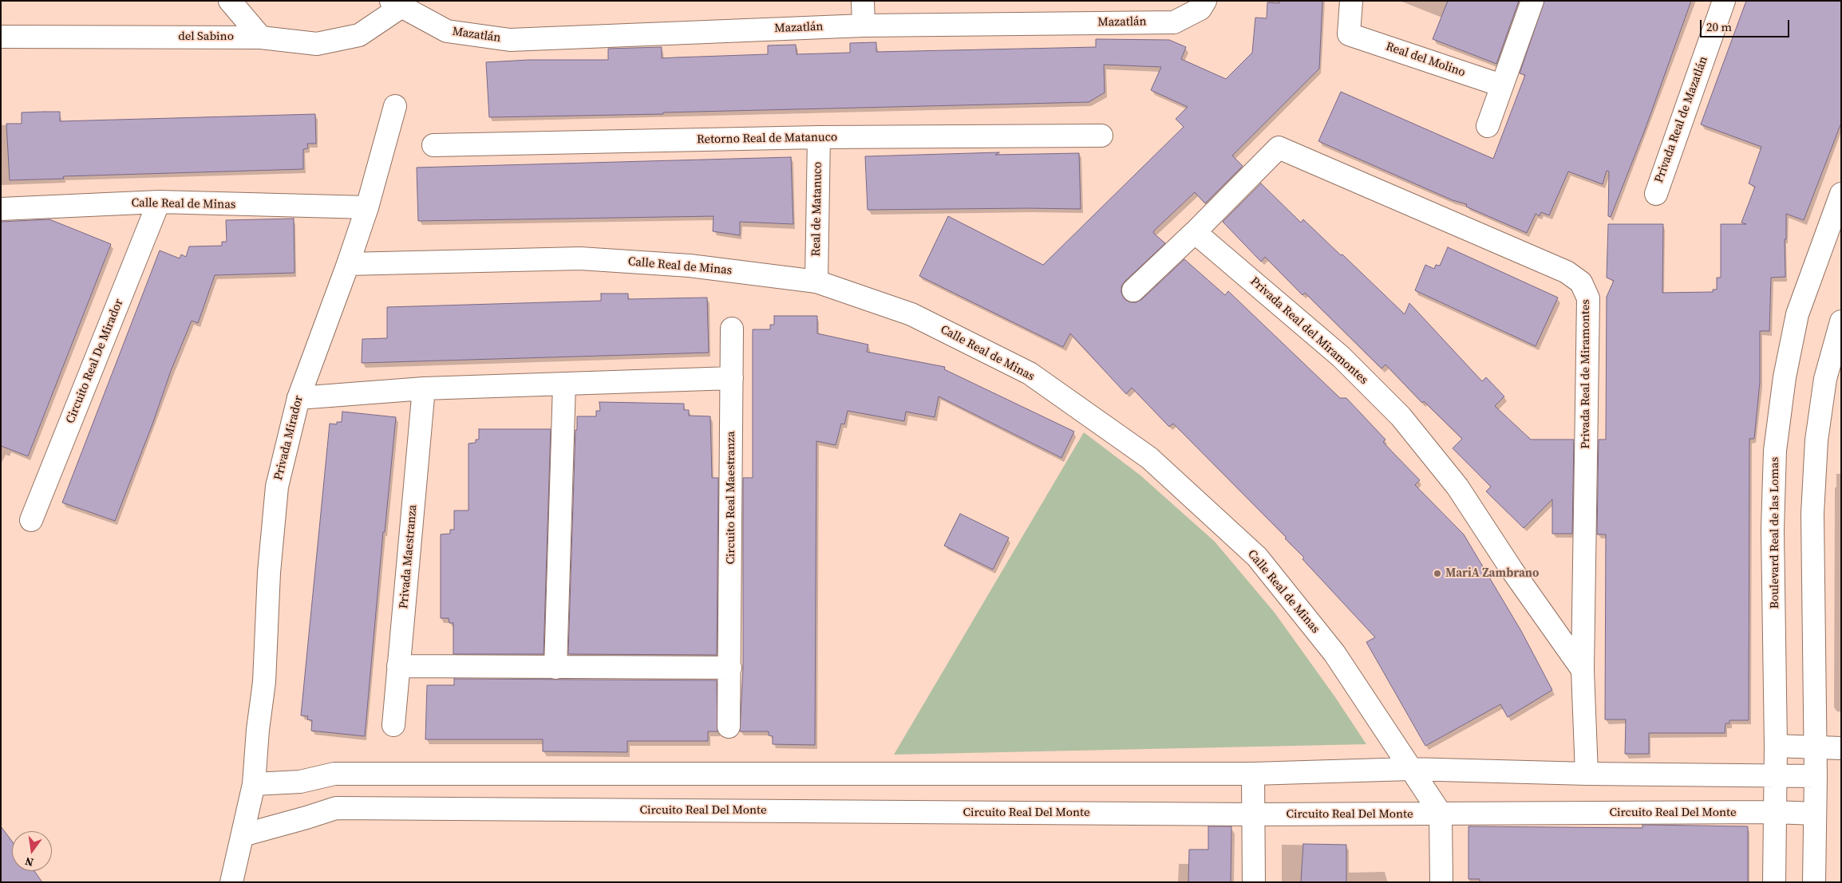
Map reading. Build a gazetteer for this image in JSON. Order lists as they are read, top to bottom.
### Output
{
  "streets": {
    "street": [
      "Mazatlán",
      "del Sabino",
      "Real del Molino",
      "Privada Real de Mazatlán",
      "Retorno Real de Matanuco",
      "Calle Real de Minas",
      "Real de Matanuco",
      "Privada Real del Miramontes",
      "Circuito Real De Mirador",
      "Privada Real de Miramontes",
      "Privada Mirador",
      "Circuito Real Maestranza",
      "Boulevard Real de las Lomas",
      "Privada Maestranza",
      "Circuito Real Del Monte"
    ]
  },
  "crossings": [
    ["Mazatlán", "del Sabino"],
    ["Retorno Real de Matanuco", "Real de Matanuco"],
    ["Calle Real de Minas", "Real de Matanuco"],
    ["Calle Real de Minas", "Circuito Real De Mirador"],
    ["Calle Real de Minas", "Privada Mirador"],
    ["Calle Real de Minas", "Circuito Real Del Monte"],
    ["Privada Real del Miramontes", "Privada Real de Miramontes"],
    ["Boulevard Real de las Lomas", "Circuito Real Del Monte"]
  ],
  "places": ["MariA Zambrano"],
  "scale_bar": "20 m",
  "north": "bottom"
}
